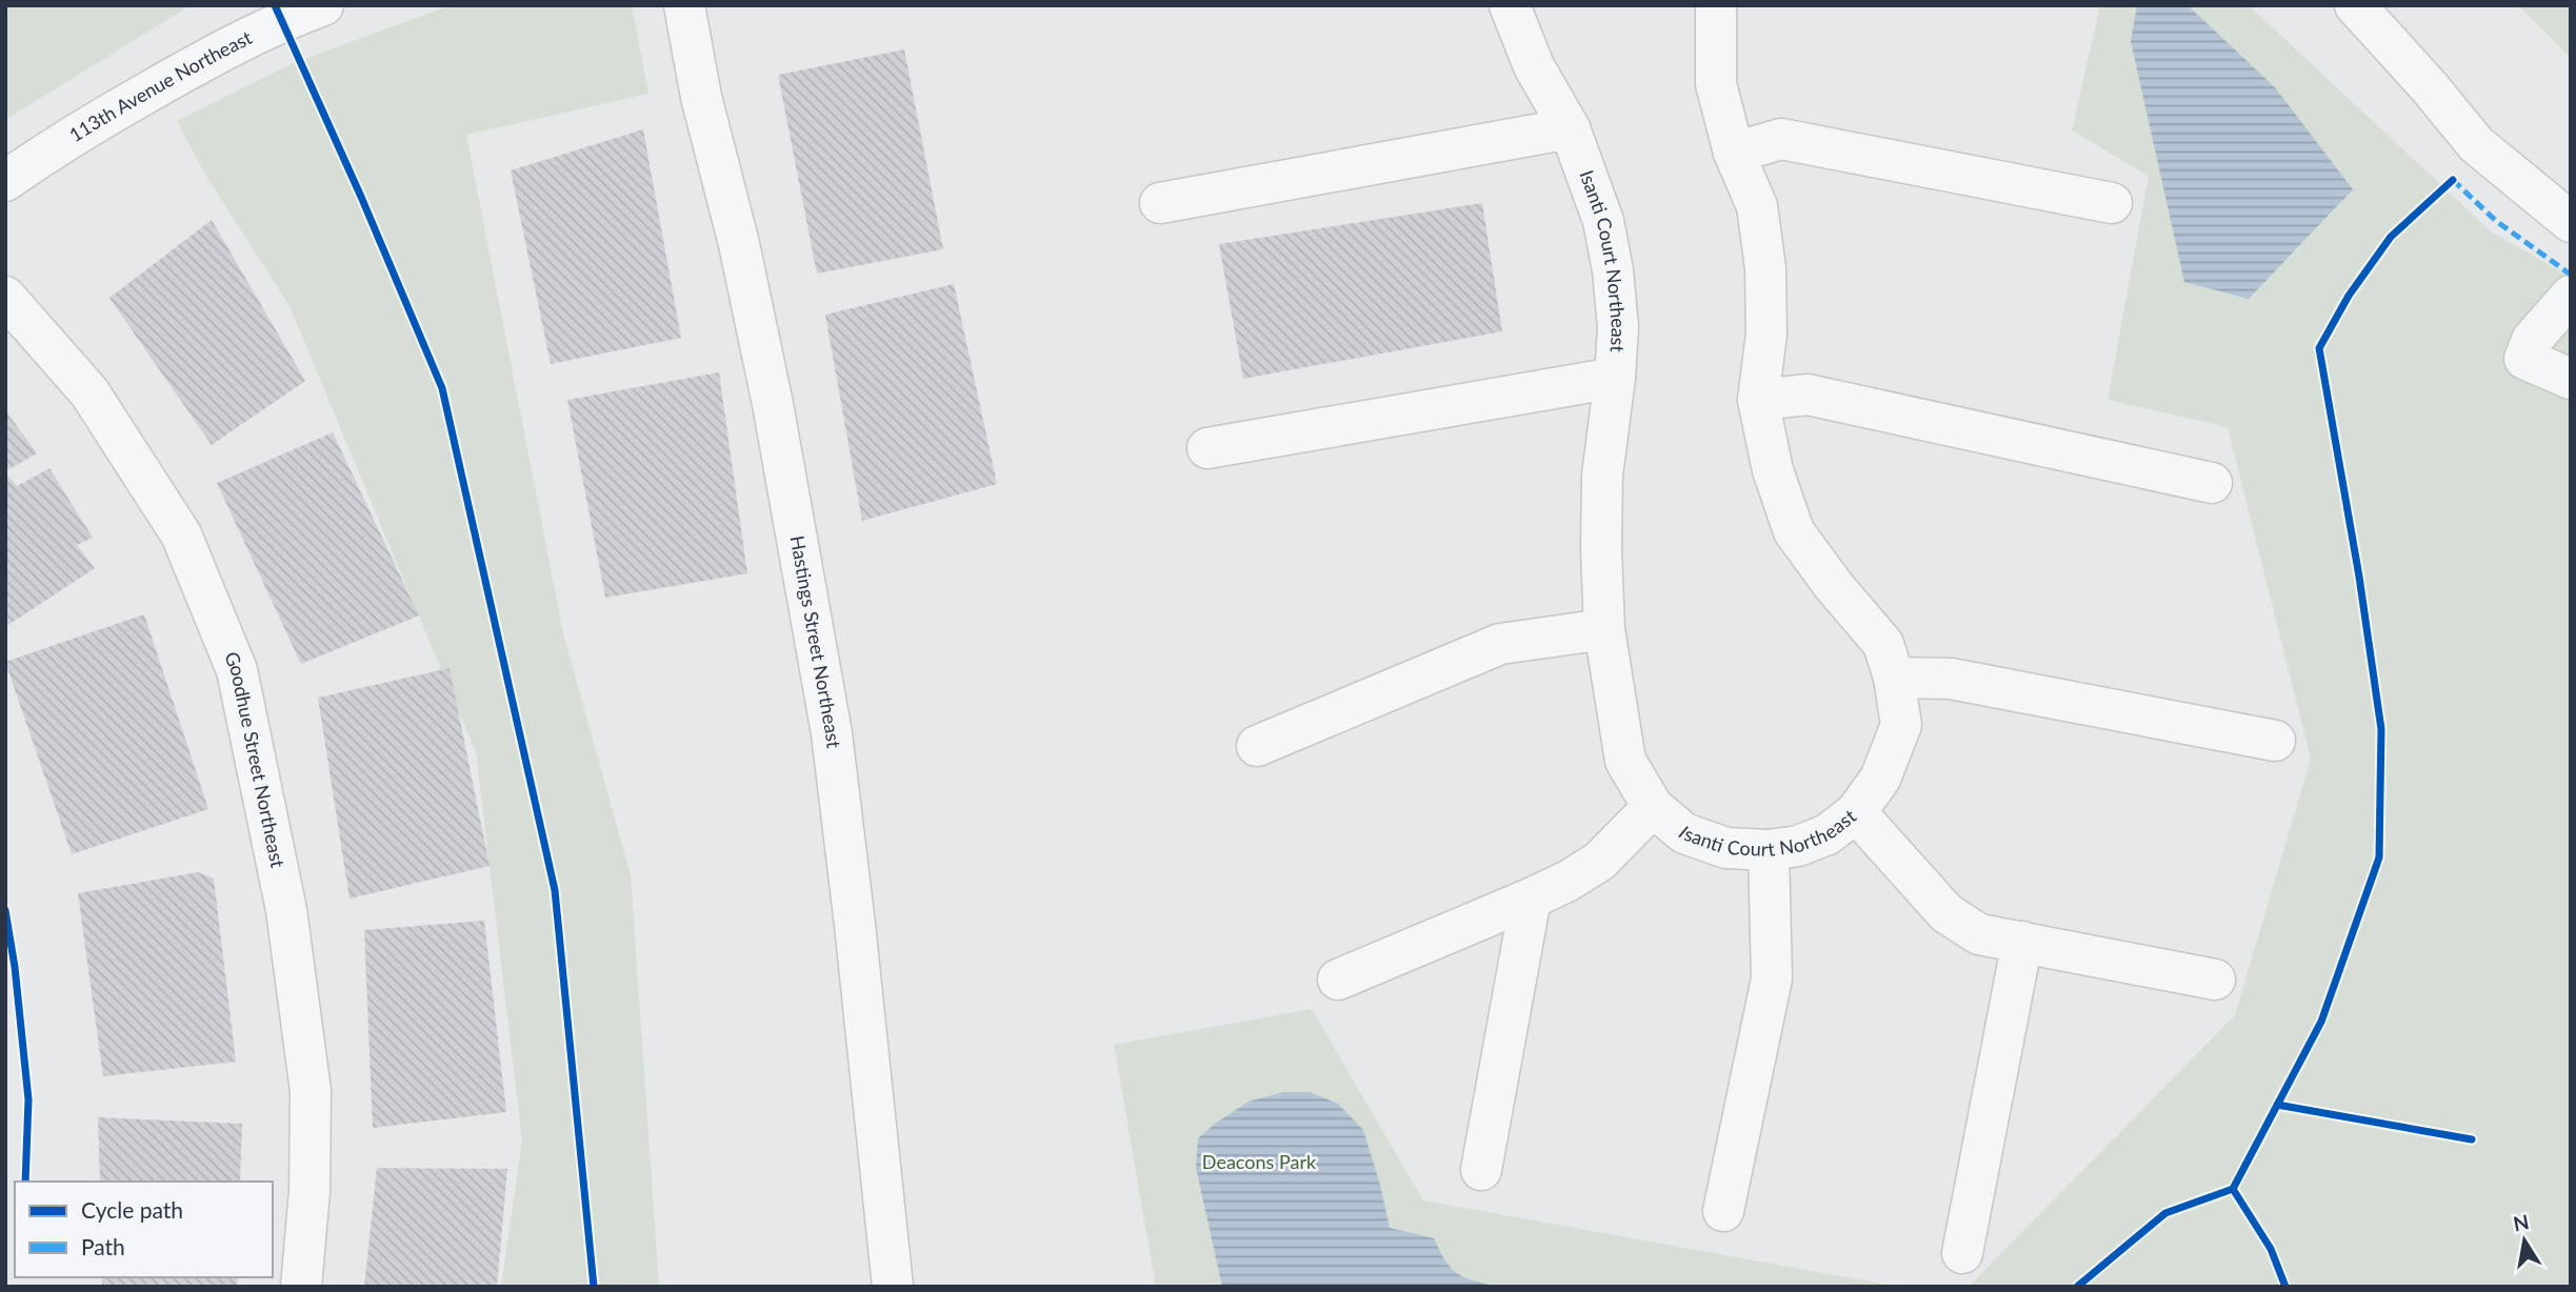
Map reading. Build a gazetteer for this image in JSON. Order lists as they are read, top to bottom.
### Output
{
  "streets": {
    "street": [
      "113th Avenue Northeast",
      "Isanti Court Northeast",
      "Hastings Street Northeast",
      "Goodhue Street Northeast"
    ]
  },
  "parks": ["Deacons Park"],
  "legend": ["Cycle path", "Path"],
  "north": "top"
}
